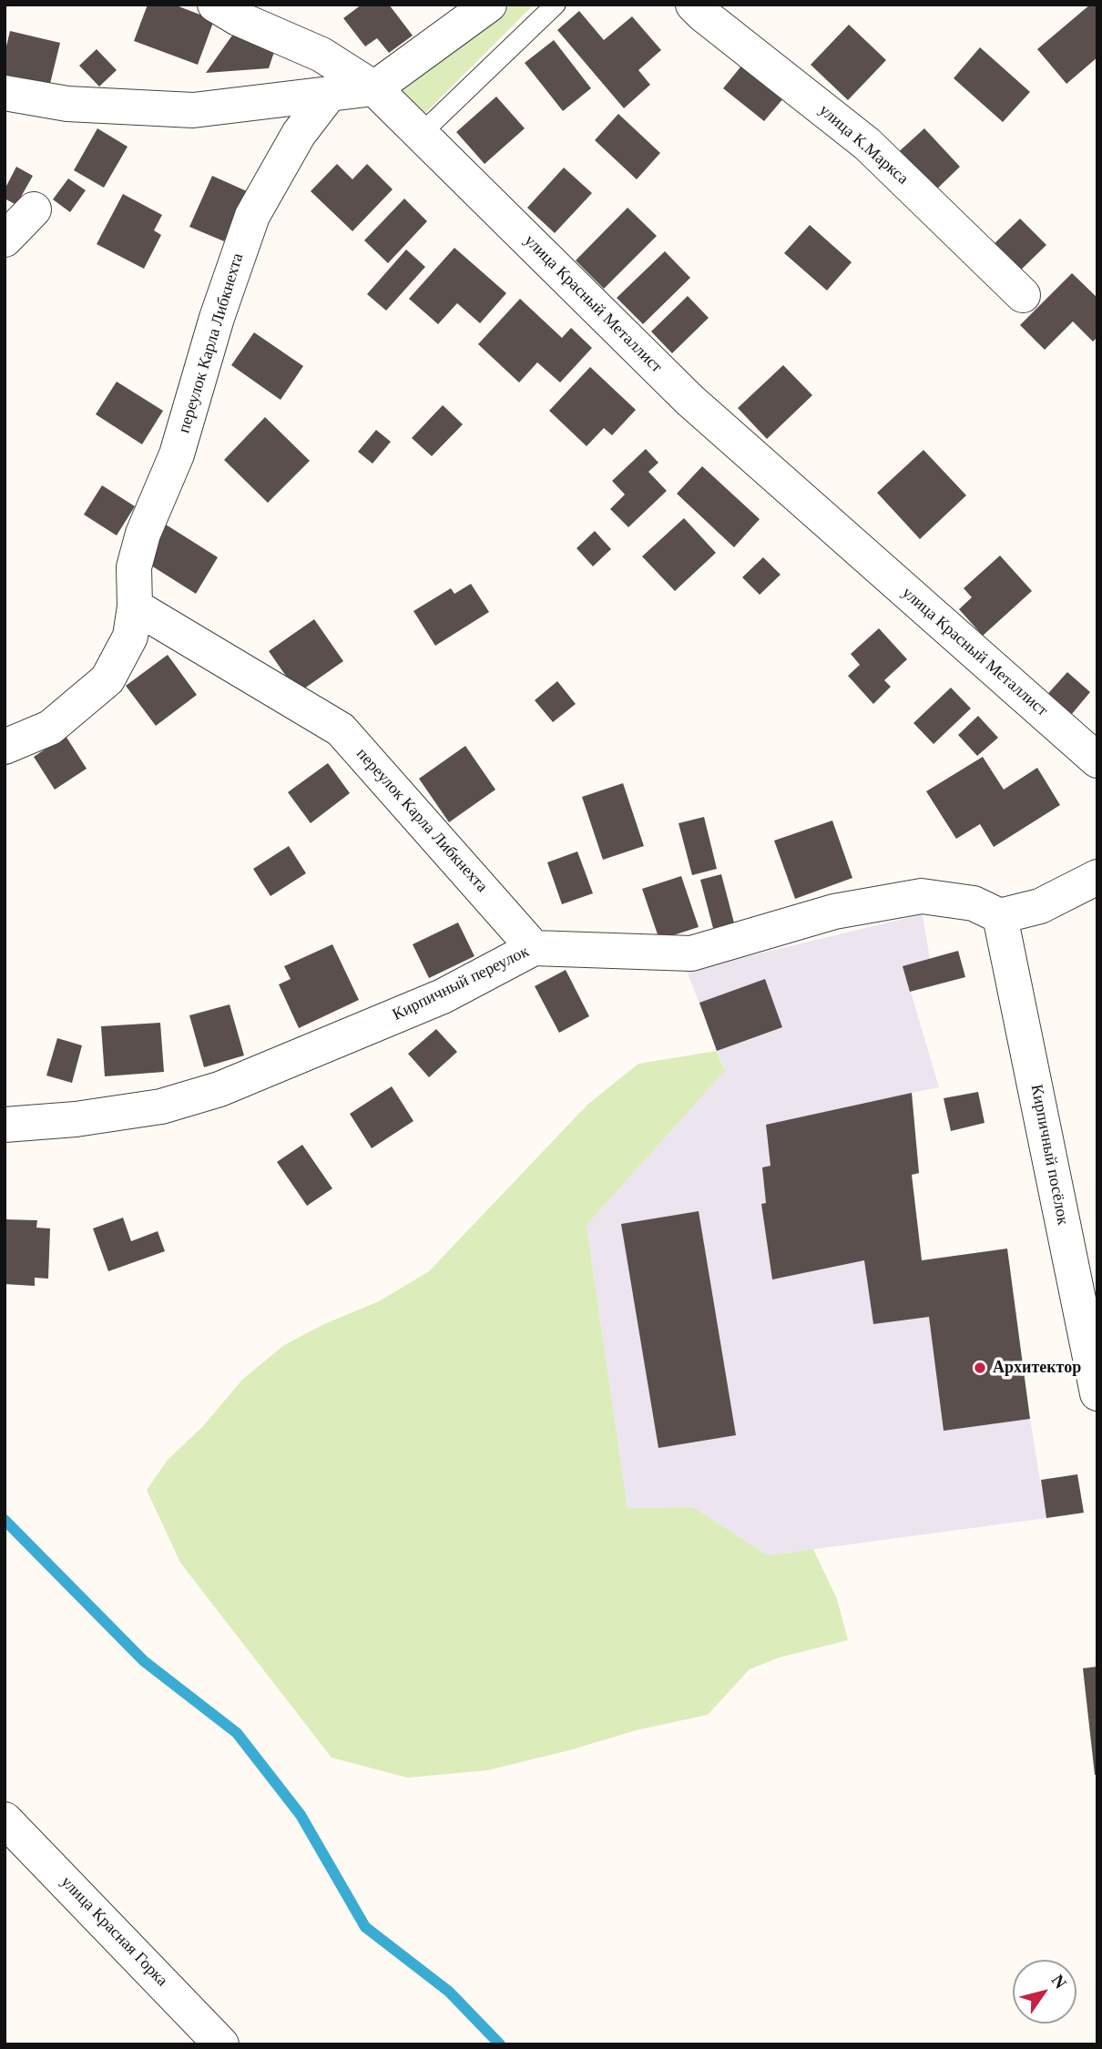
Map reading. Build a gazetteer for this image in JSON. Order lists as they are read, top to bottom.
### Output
{
  "streets": {
    "street": [
      "улица К.Маркса",
      "улица Красный Металлист",
      "переулок Карла Либкнехта",
      "Кирпичный переулок",
      "Кирпичный посёлок",
      "улица Красная Горка"
    ]
  },
  "crossings": [
    ["переулок Карла Либкнехта", "Кирпичный переулок"],
    ["Кирпичный переулок", "Кирпичный посёлок"]
  ],
  "places": ["Архитектор"],
  "north": "top right"
}
